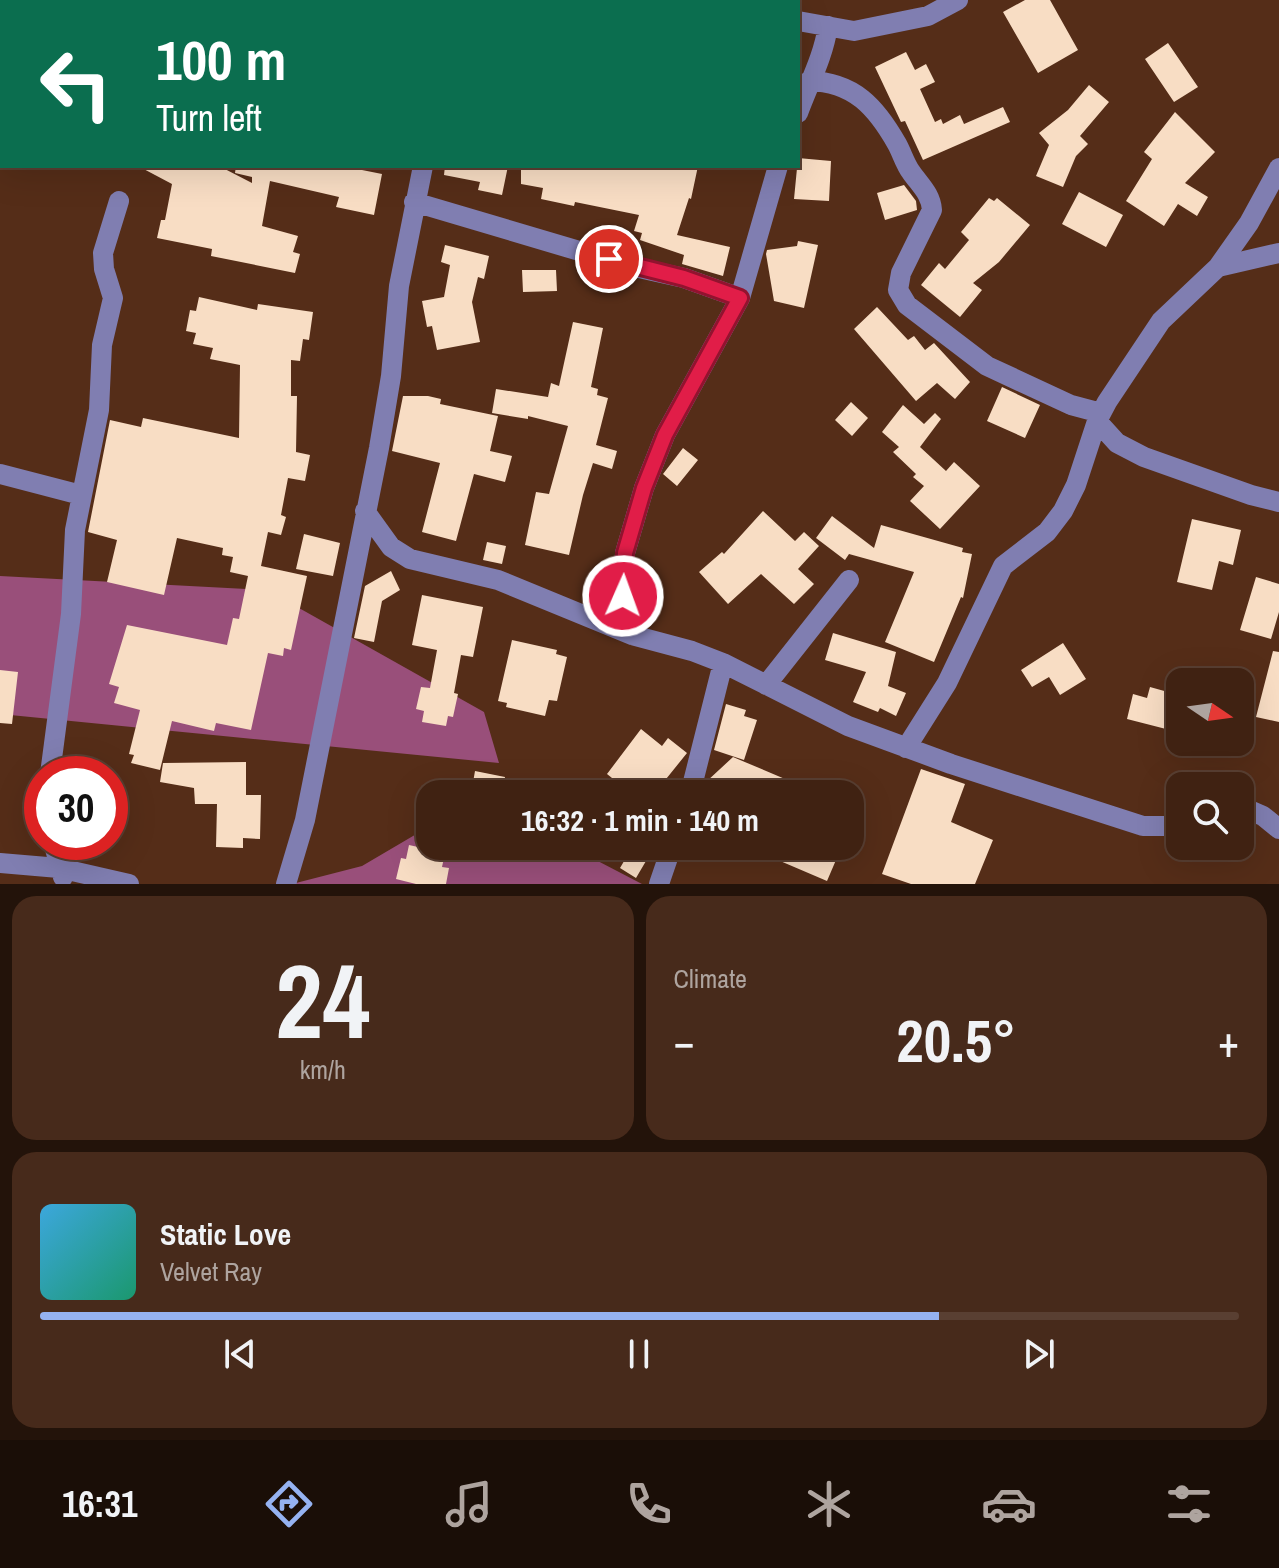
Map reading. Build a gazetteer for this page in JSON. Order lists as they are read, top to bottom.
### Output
{
  "north": "right",
  "page": {
    "turn": ["100 m", "Turn left"],
    "limit": "30",
    "trip": "16:32 · 1 min · 140 m",
    "tile": [
      ["24", "km/h"],
      "Climate"
    ],
    "heat": ["−", "20.5°", "+"],
    "song": ["Static Love", "Velvet Ray"],
    "tabs": "16:31"
  }
}
